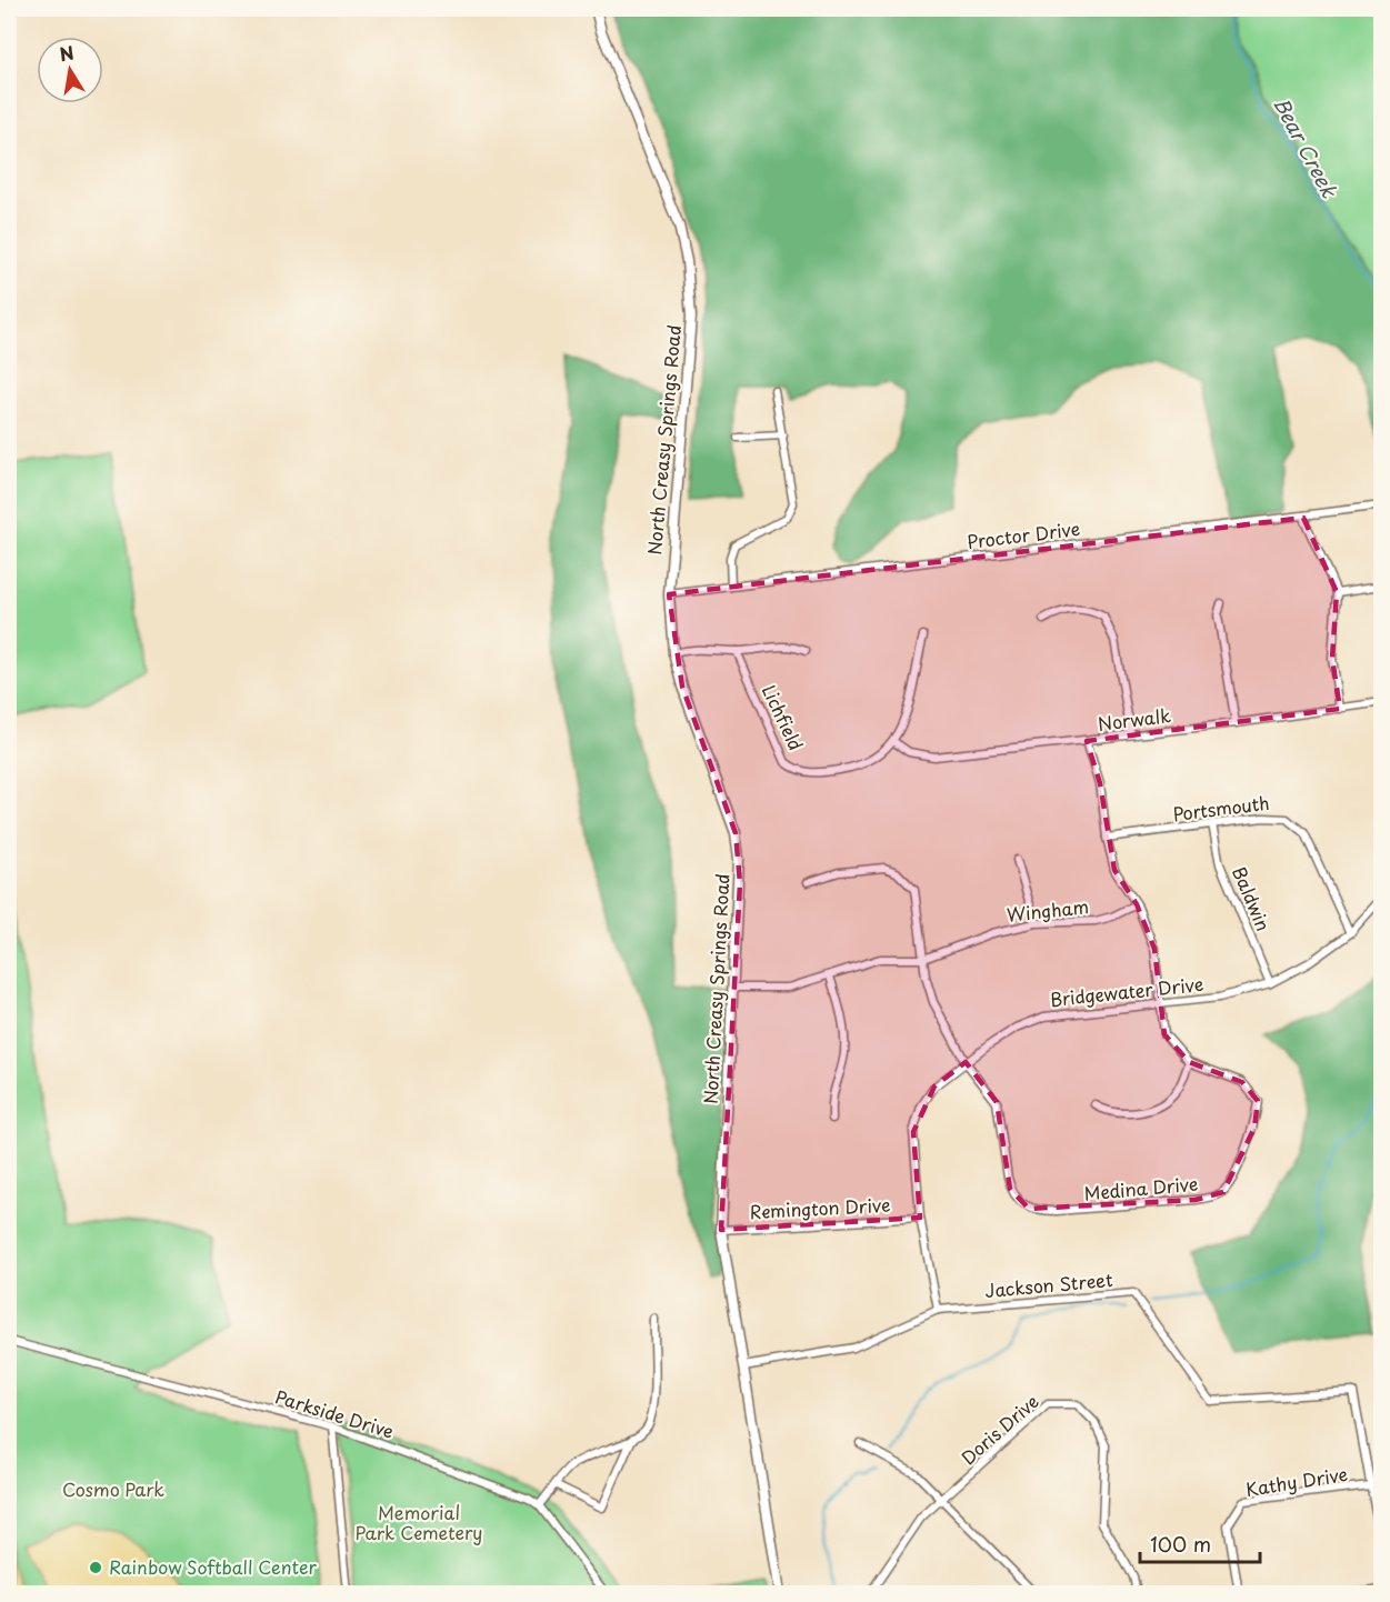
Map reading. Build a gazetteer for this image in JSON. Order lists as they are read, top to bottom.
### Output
{
  "streets": {
    "street": [
      "North Creasy Springs Road",
      "Proctor Drive",
      "Lichfield",
      "Norwalk",
      "Portsmouth",
      "Baldwin",
      "Wingham",
      "Bridgewater Drive",
      "Medina Drive",
      "Remington Drive",
      "Jackson Street",
      "Parkside Drive",
      "Doris Drive",
      "Kathy Drive"
    ]
  },
  "crossings": [
    ["North Creasy Springs Road", "Proctor Drive"],
    ["North Creasy Springs Road", "Remington Drive"],
    ["North Creasy Springs Road", "Jackson Street"],
    ["Lichfield", "Norwalk"],
    ["Portsmouth", "Baldwin"],
    ["Portsmouth", "Bridgewater Drive"],
    ["Baldwin", "Bridgewater Drive"],
    ["Bridgewater Drive", "Medina Drive"],
    ["Bridgewater Drive", "Remington Drive"],
    ["Bridgewater Drive", "Jackson Street"],
    ["Jackson Street", "Kathy Drive"]
  ],
  "water": ["Bear Creek"],
  "parks": ["Cosmo Park", "Memorial Park Cemetery"],
  "places": ["Rainbow Softball Center"],
  "scale_bar": "100 m",
  "north": "top"
}
